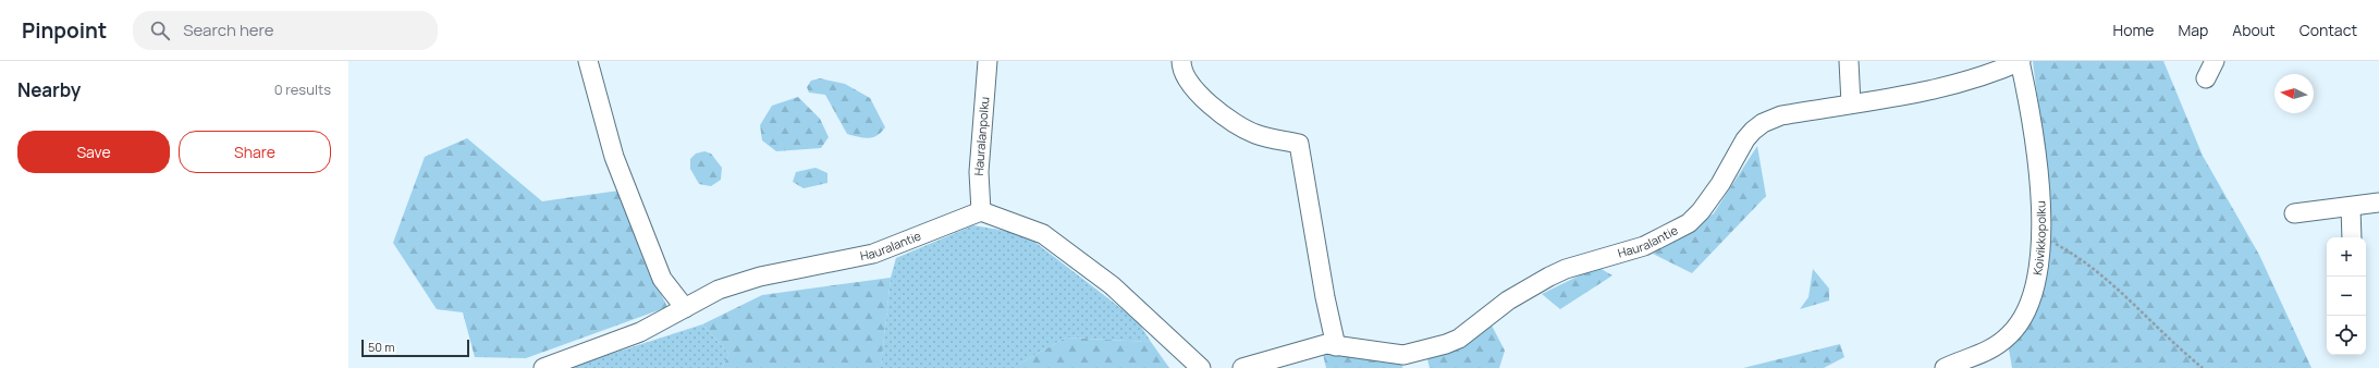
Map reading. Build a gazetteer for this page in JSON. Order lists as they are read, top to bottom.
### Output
{
  "streets": {
    "street": ["Hauralanpolku", "Koivikkopolku", "Hauralantie"]
  },
  "crossings": [
    ["Hauralanpolku", "Hauralantie"],
    ["Koivikkopolku", "Hauralantie"]
  ],
  "scale_bar": "50 m",
  "north": "left",
  "page": {
    "header": "Pinpoint",
    "search": "Search here",
    "nav": [
      "Home",
      "Map",
      "About",
      "Contact"
    ],
    "heading": ["Nearby", "0 results"],
    "buttons": ["Save", "Share"],
    "map_buttons": ["+", "−"],
    "scale": "50 m"
  }
}
